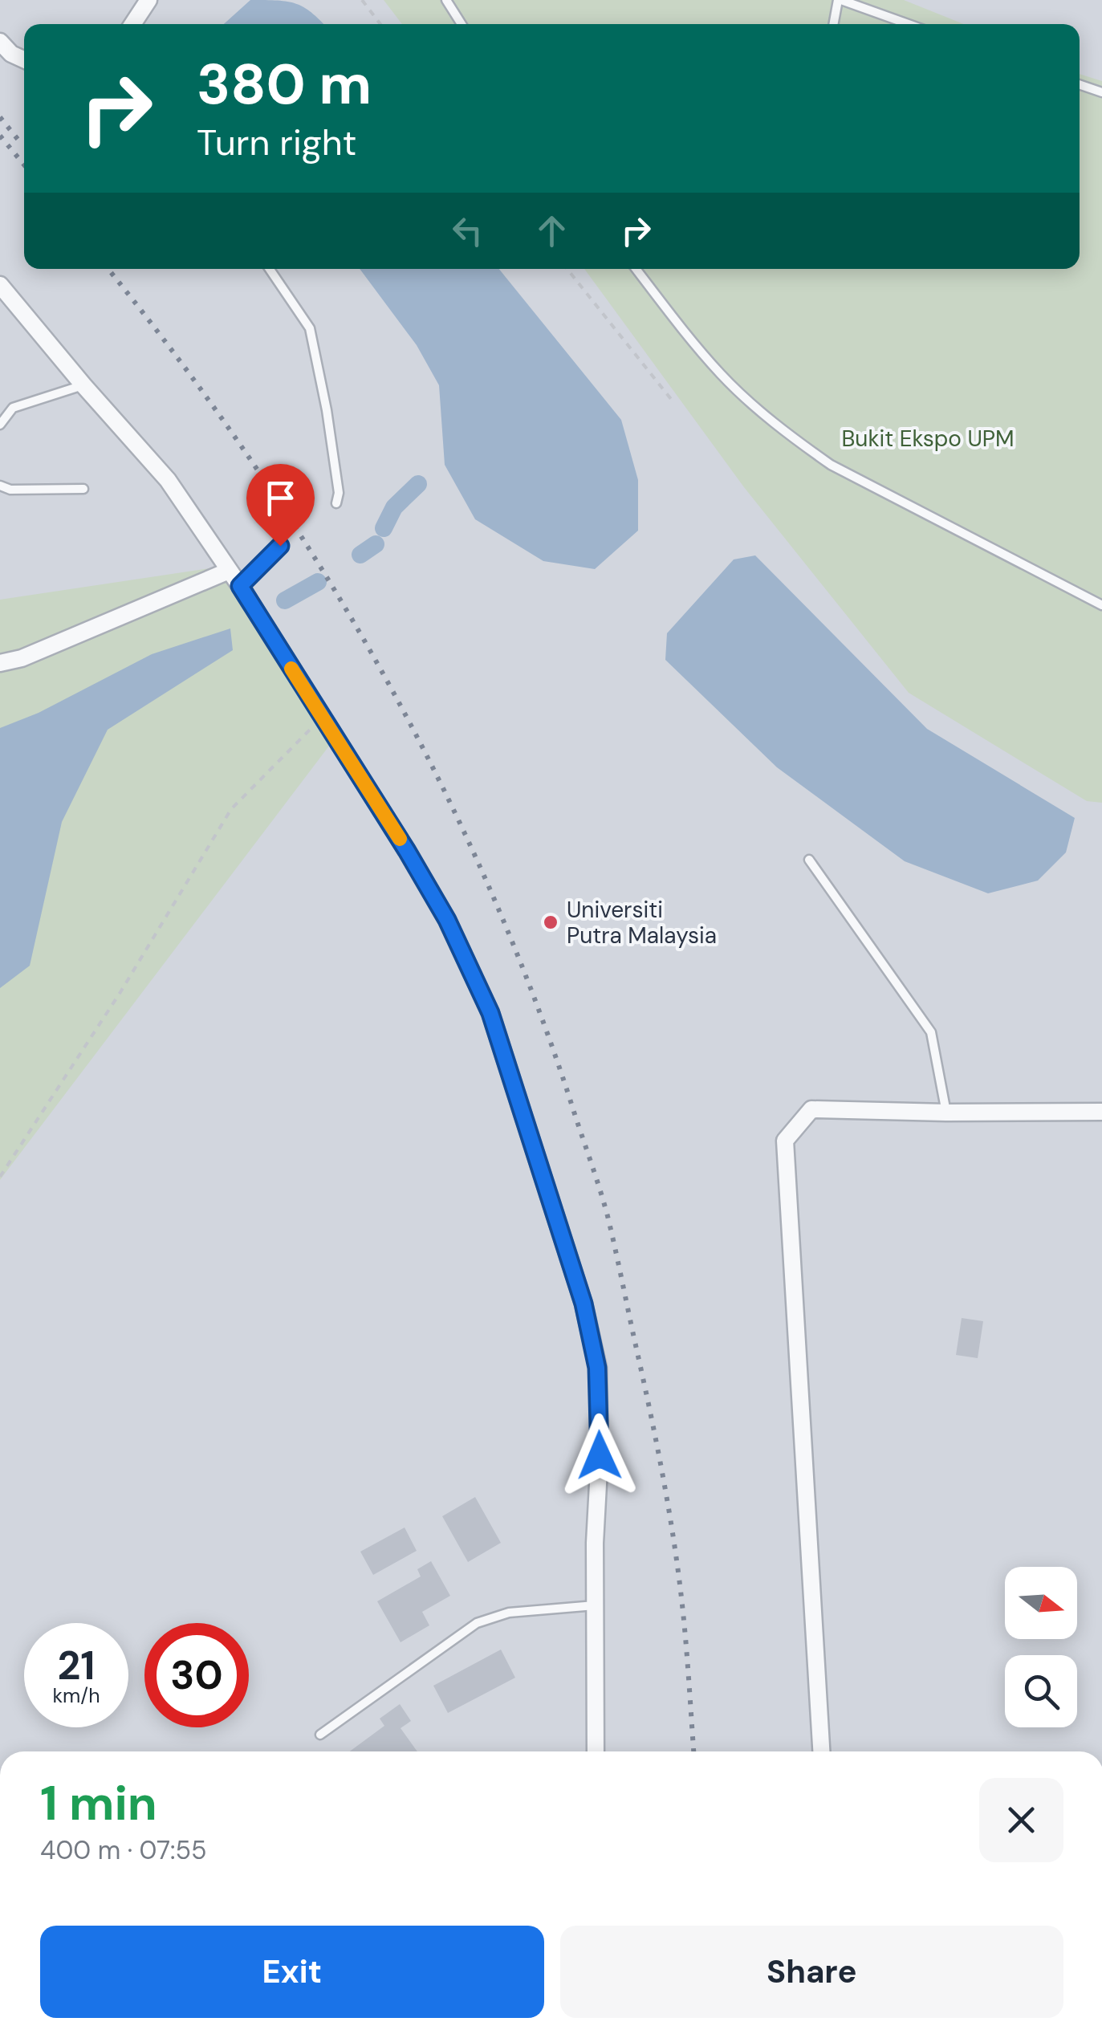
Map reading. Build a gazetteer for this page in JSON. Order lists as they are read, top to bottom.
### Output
{
  "parks": ["Bukit Ekspo UPM"],
  "places": ["Universiti Putra Malaysia"],
  "north": "right",
  "page": {
    "turn": ["380 m", "Turn right"],
    "speed": "21 km/h",
    "limit": "30",
    "heading": ["1 min", "400 m · 07:55"],
    "buttons": ["Exit", "Share"]
  }
}
